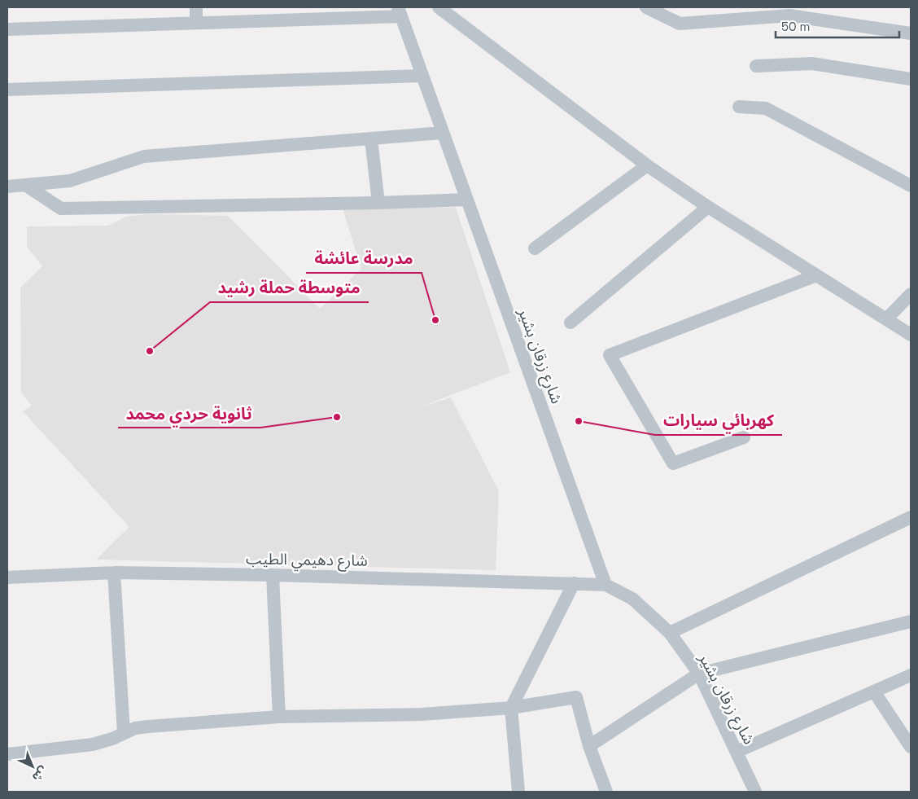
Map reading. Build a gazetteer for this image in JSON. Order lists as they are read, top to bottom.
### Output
{
  "streets": {
    "street": ["شارع زرقان بشير", "شارع دهيمي الطيب"]
  },
  "crossings": [
    ["شارع زرقان بشير", "شارع دهيمي الطيب"]
  ],
  "places": [
    "مدرسة عائشة",
    "متوسطة حملة رشيد",
    "ثانوية حردي محمد",
    "كهربائي سيارات"
  ],
  "scale_bar": "50 m",
  "north": "bottom right"
}
